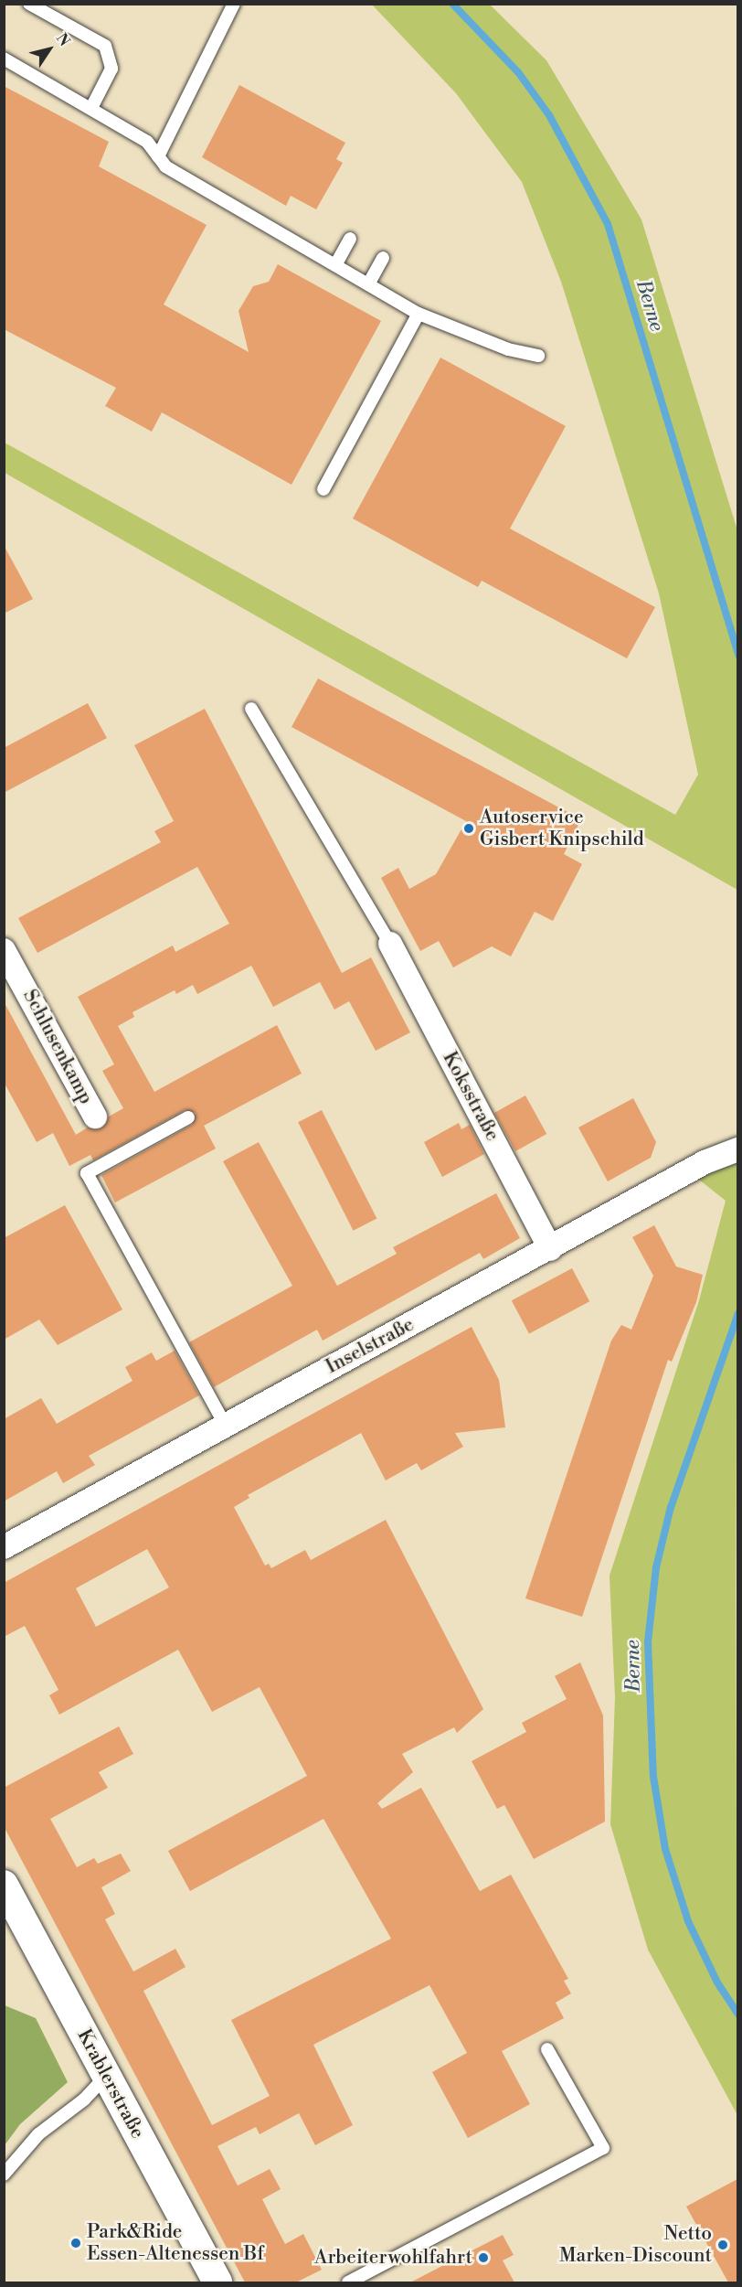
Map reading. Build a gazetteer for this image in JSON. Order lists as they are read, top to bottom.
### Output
{
  "streets": {
    "street": [
      "Schlusenkamp",
      "Koksstraße",
      "Inselstraße",
      "Krablerstraße"
    ]
  },
  "crossings": [
    ["Koksstraße", "Inselstraße"]
  ],
  "water": ["Berne"],
  "places": [
    "Autoservice Gisbert Knipschild",
    "Park&Ride Essen-Altenessen Bf",
    "Netto Marken-Discount",
    "Arbeiterwohlfahrt"
  ],
  "north": "top right"
}
